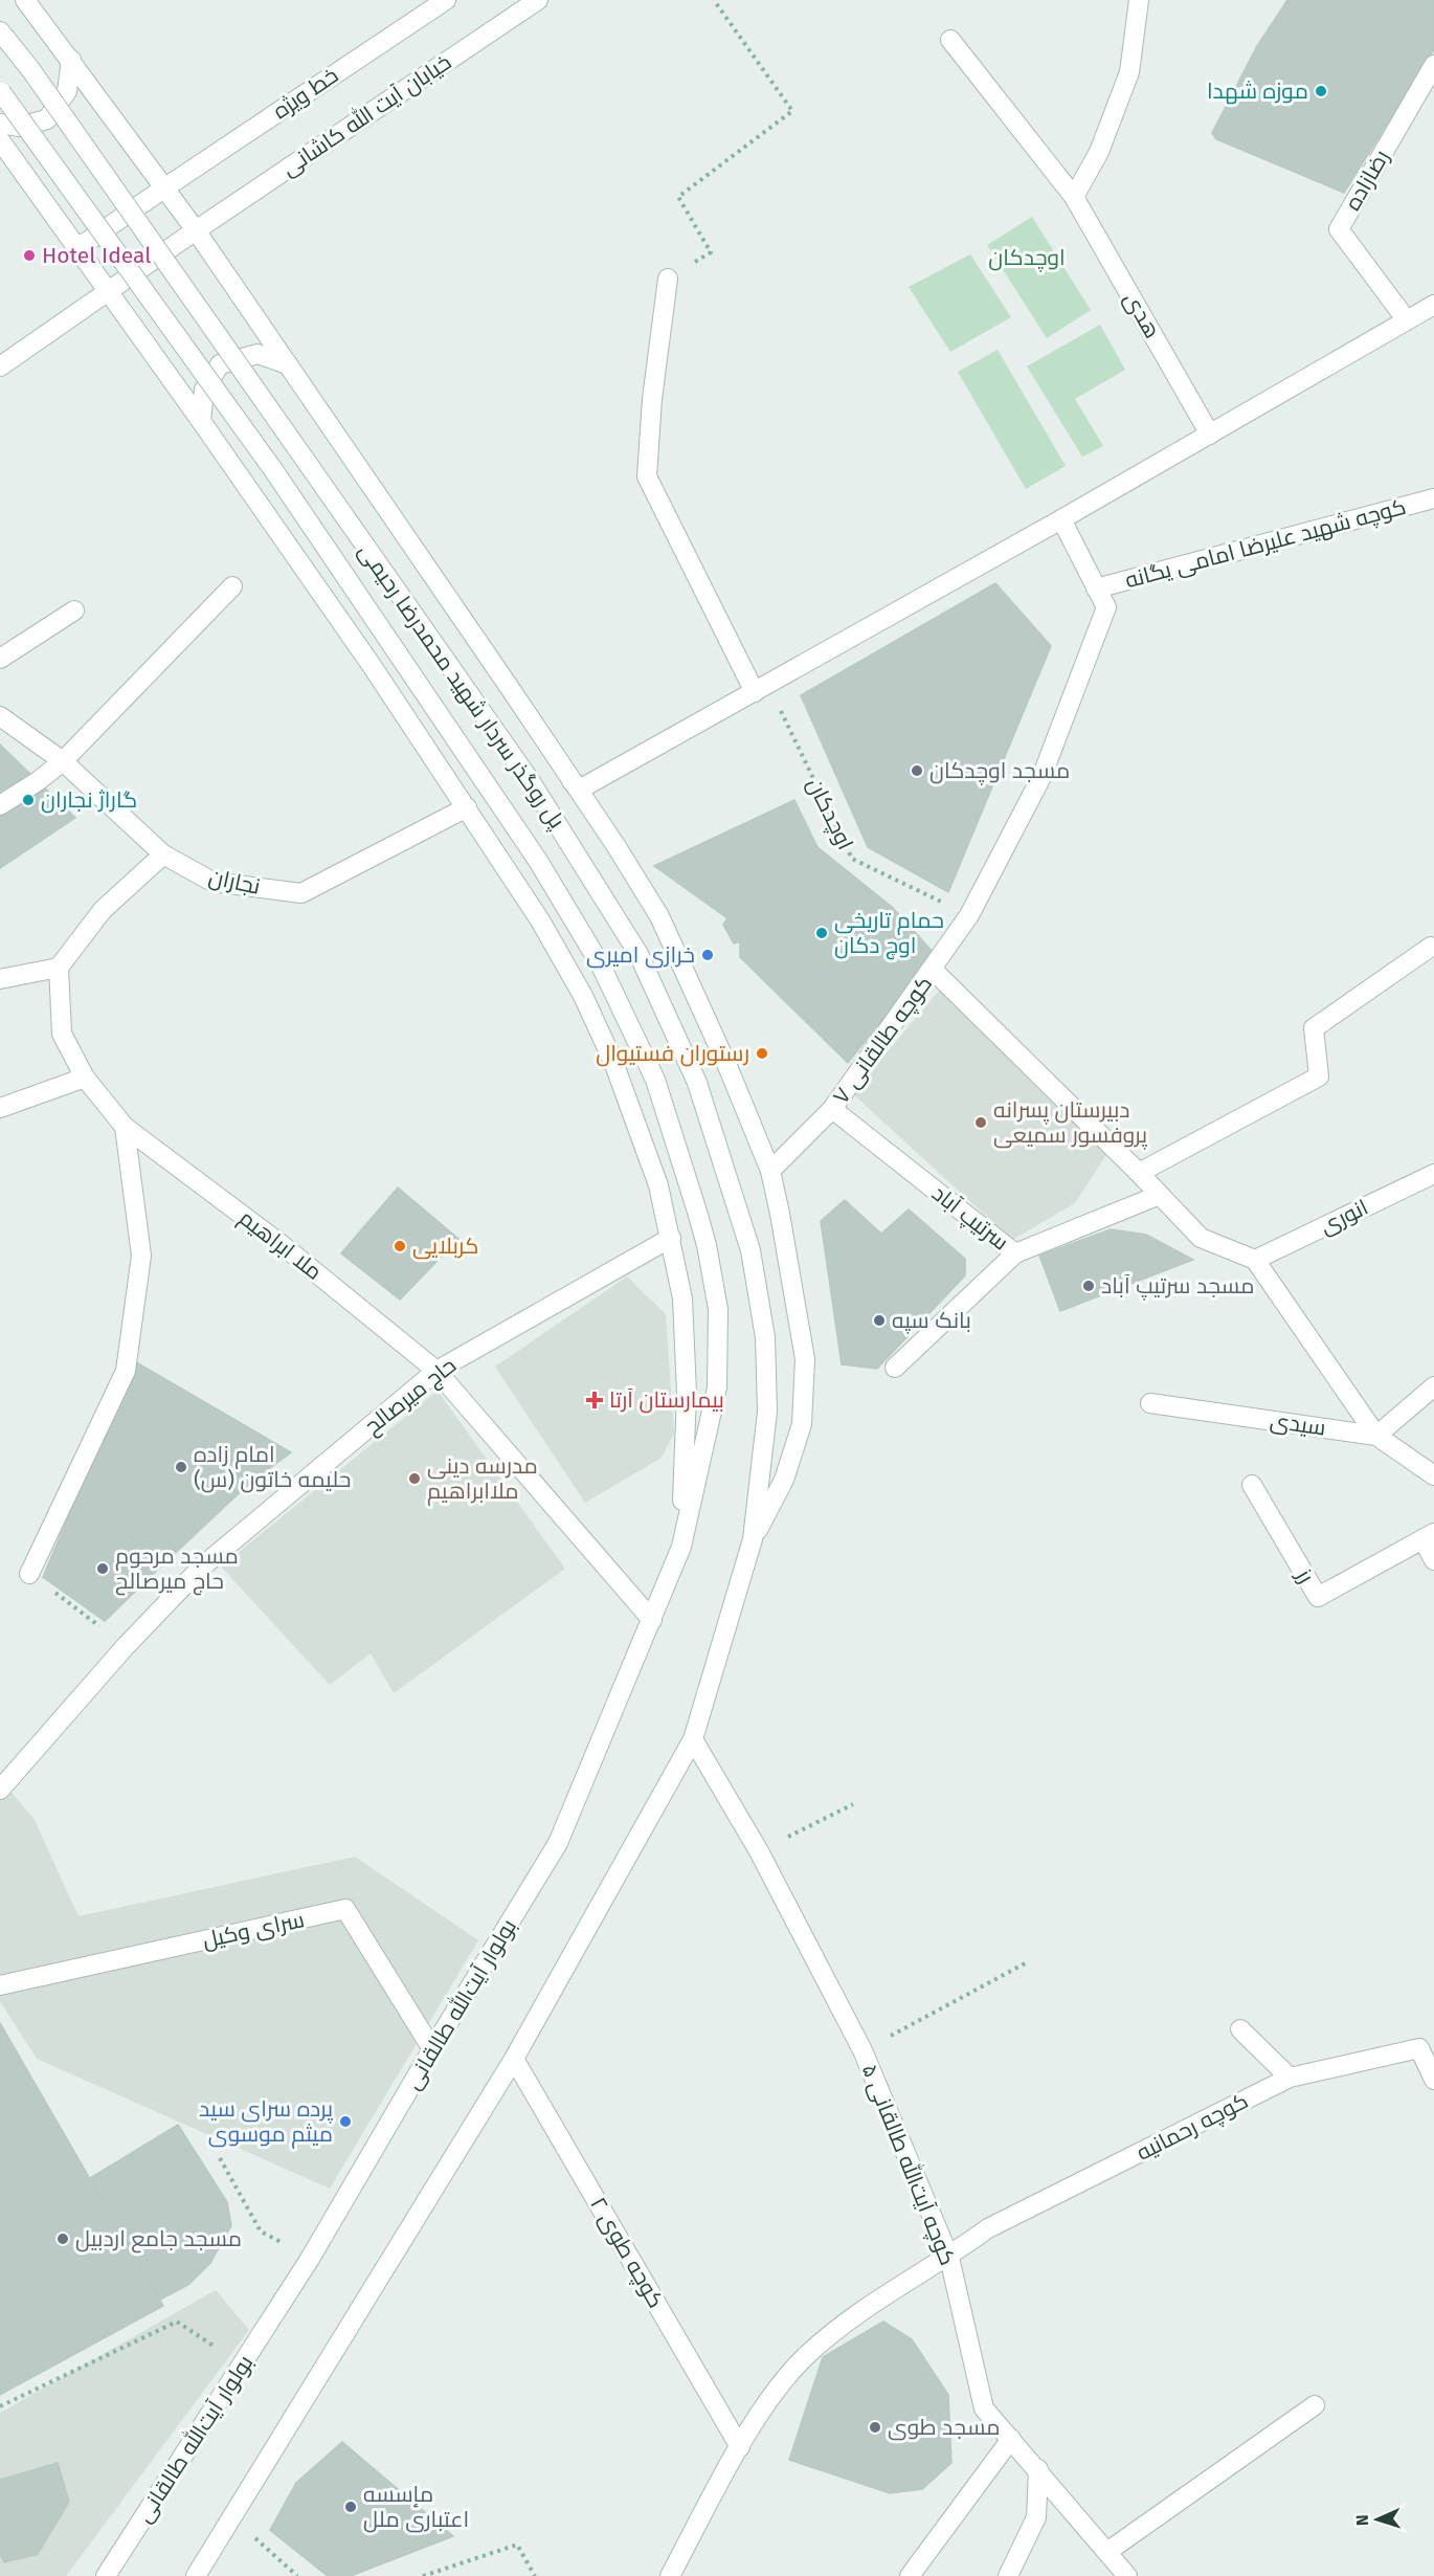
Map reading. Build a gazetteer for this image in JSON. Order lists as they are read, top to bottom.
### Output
{
  "streets": {
    "street": [
      "خط ویژه",
      "خیابان آیت الله کاشانی",
      "رضازاده",
      "هدی",
      "کوچه شهید علیرضا امامی یگانه",
      "پل روگذر سردار شهید محمدرضا رحیمی",
      "نجاران",
      "کوچه طالقانی ۷",
      "انوری",
      "سرتیپ آباد",
      "ملا ابراهیم",
      "حاج میرصالح",
      "سیدی",
      "رز",
      "سرای وکیل",
      "بولوار آیت‌الله طالقانی",
      "کوچه رحمانیه",
      "کوچه آیت‌الله طالقانی ۵",
      "کوچه طوی ۲"
    ],
    "path": ["اوچدکان"]
  },
  "crossings": [
    ["کوچه شهید علیرضا امامی یگانه", "کوچه طالقانی ۷"],
    ["پل روگذر سردار شهید محمدرضا رحیمی", "بولوار آیت‌الله طالقانی"],
    ["اوچدکان", "کوچه طالقانی ۷"],
    ["کوچه طالقانی ۷", "سرتیپ آباد"],
    ["ملا ابراهیم", "حاج میرصالح"],
    ["ملا ابراهیم", "بولوار آیت‌الله طالقانی"],
    ["سرای وکیل", "بولوار آیت‌الله طالقانی"],
    ["کوچه رحمانیه", "کوچه آیت‌الله طالقانی ۵"],
    ["کوچه رحمانیه", "کوچه طوی ۲"]
  ],
  "parks": ["اوچدکان"],
  "places": {
    "other": [
      "موزه شهدا",
      "Hotel Ideal",
      "مسجد اوچدکان",
      "گاراژ نجاران",
      "حمام تاریخی اوچ دکان",
      "خرازی امیری",
      "رستوران فستیوال",
      "دبیرستان پسرانه پروفسور سمیعی",
      "کربلایی",
      "مسجد سرتیپ آباد",
      "بانک سپه",
      "امام زاده حلیمه خاتون (س)",
      "مدرسه دینی ملاابراهیم",
      "مسجد مرحوم حاج میرصالح",
      "پرده سرای سید میثم موسوی",
      "مسجد جامع اردبیل",
      "مسجد طوی",
      "مإسسه اعتباری ملل"
    ],
    "health": ["بیمارستان آرتا"]
  },
  "north": "left"
}
